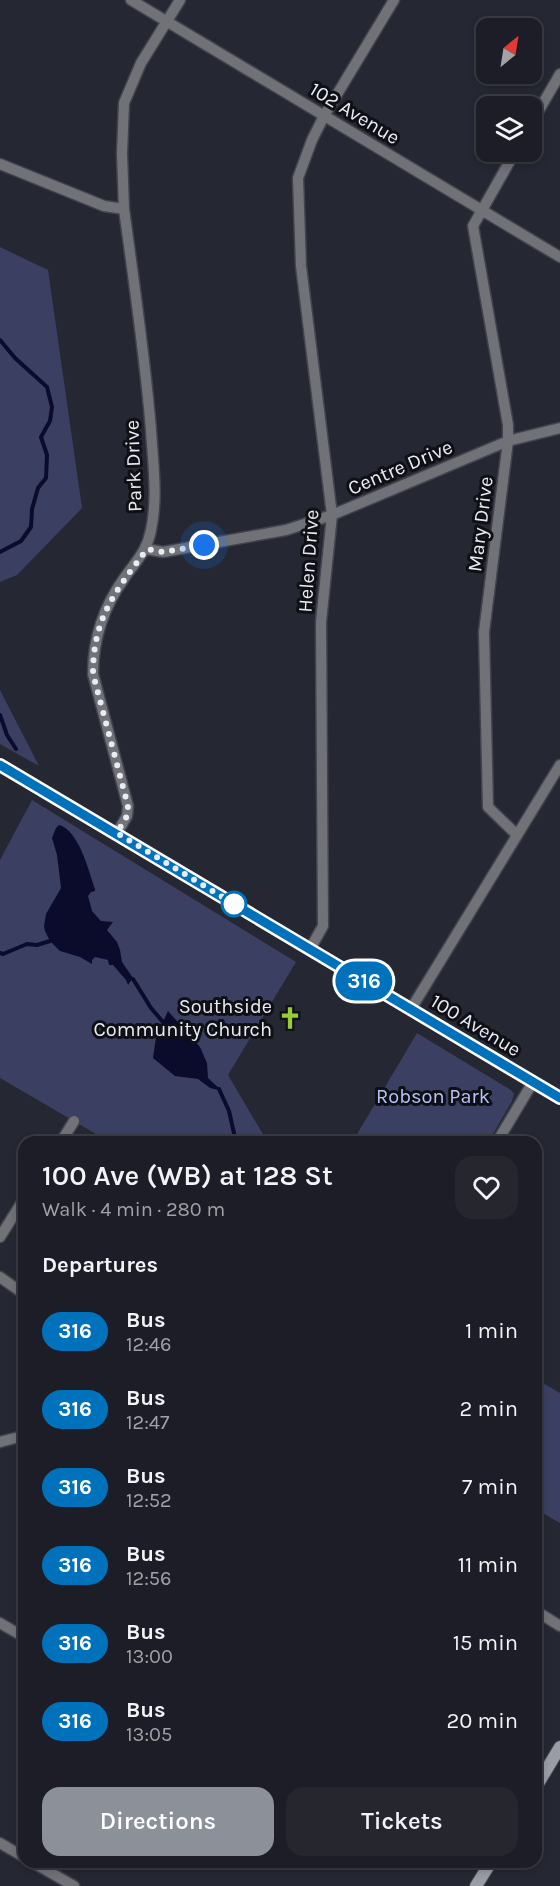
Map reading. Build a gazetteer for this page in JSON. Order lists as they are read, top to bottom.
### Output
{
  "streets": {
    "street": [
      "102 Avenue",
      "Park Drive",
      "Centre Drive",
      "Mary Drive",
      "Helen Drive",
      "100 Avenue"
    ]
  },
  "crossings": [
    ["102 Avenue", "Park Drive"],
    ["102 Avenue", "Mary Drive"],
    ["102 Avenue", "Helen Drive"],
    ["Park Drive", "Centre Drive"],
    ["Park Drive", "100 Avenue"],
    ["Centre Drive", "Mary Drive"],
    ["Centre Drive", "Helen Drive"],
    ["Helen Drive", "100 Avenue"]
  ],
  "parks": ["Robson Park"],
  "places": {
    "church": ["Southside Community Church"]
  },
  "lines": ["bus line 316"],
  "north": "top right",
  "page": {
    "on_map": "316",
    "heading": [
      ["100 Ave (WB) at 128 St", "Walk · 4 min · 280 m"],
      "Departures"
    ],
    "list": [
      {
        "mark": "316",
        "name": "Bus",
        "note": "12:46",
        "value": "1 min"
      },
      {
        "mark": "316",
        "name": "Bus",
        "note": "12:47",
        "value": "2 min"
      },
      {
        "mark": "316",
        "name": "Bus",
        "note": "12:52",
        "value": "7 min"
      },
      {
        "mark": "316",
        "name": "Bus",
        "note": "12:56",
        "value": "11 min"
      },
      {
        "mark": "316",
        "name": "Bus",
        "note": "13:00",
        "value": "15 min"
      },
      {
        "mark": "316",
        "name": "Bus",
        "note": "13:05",
        "value": "20 min"
      }
    ],
    "buttons": ["Directions", "Tickets"]
  }
}
